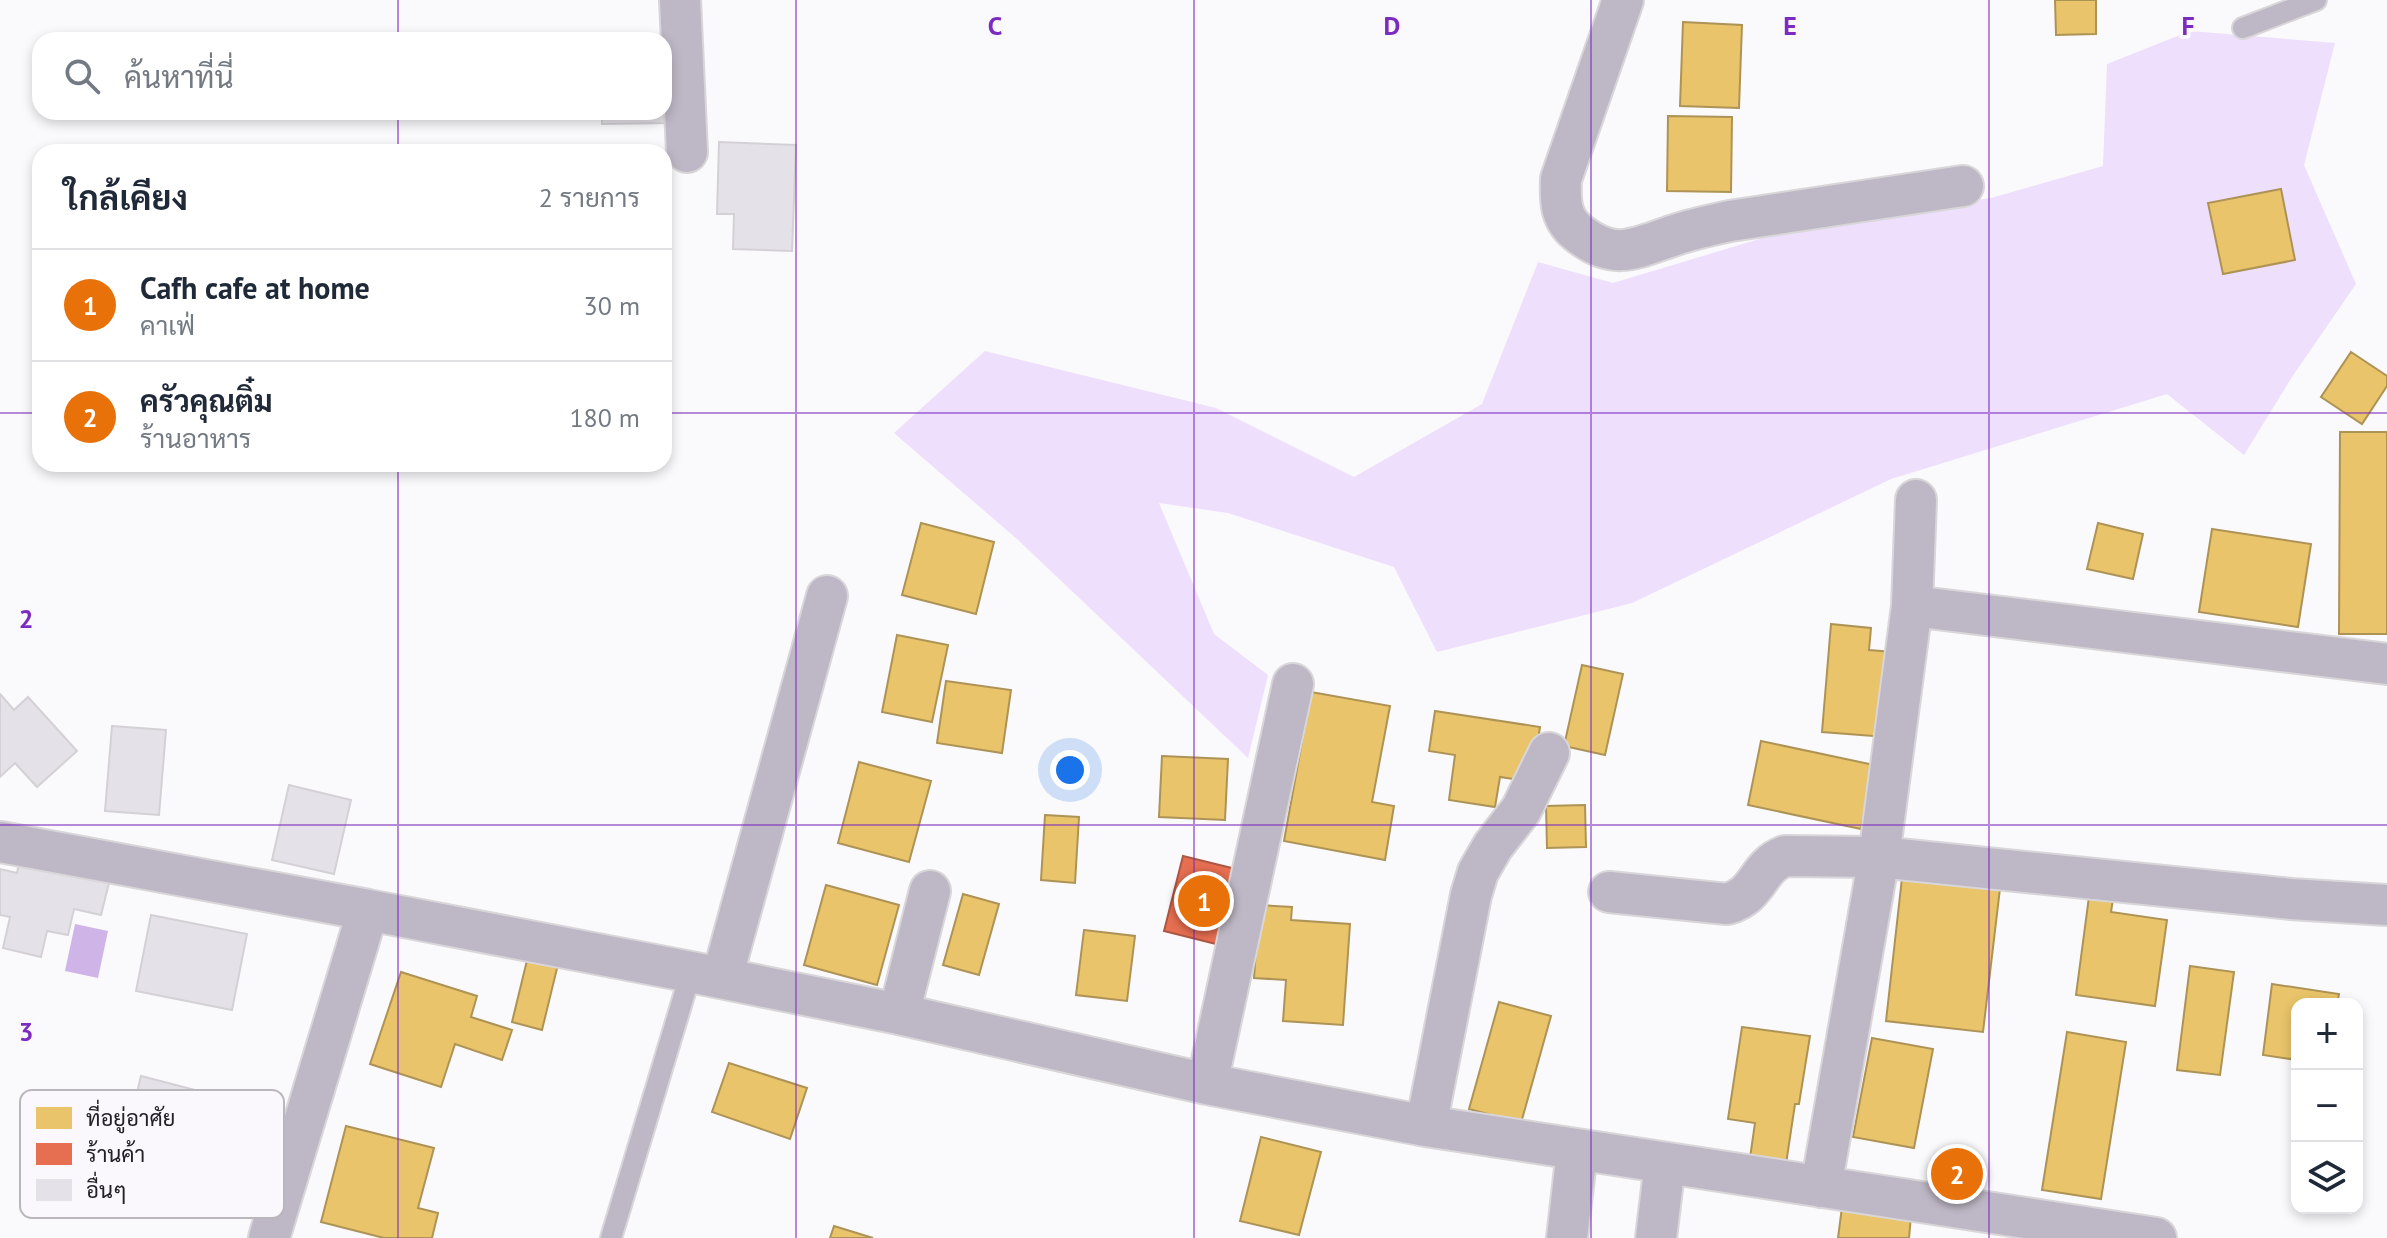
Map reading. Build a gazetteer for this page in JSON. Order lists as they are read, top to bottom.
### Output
{
  "legend": ["ที่อยู่อาศัย", "ร้านค้า", "อื่นๆ"],
  "page": {
    "search": "ค้นหาที่นี่",
    "heading": ["ใกล้เคียง", "2 รายการ"],
    "list": [
      {
        "mark": "1",
        "name": "Cafh cafe at home",
        "note": "คาเฟ่",
        "value": "30 m"
      },
      {
        "mark": "2",
        "name": "ครัวคุณติ๋ม",
        "note": "ร้านอาหาร",
        "value": "180 m"
      }
    ],
    "pins": ["1", "2"],
    "map_buttons": ["+", "−"]
  },
  "grid": {
    "columns": [
      "C",
      "D",
      "E",
      "F"
    ],
    "rows": ["2", "3"]
  }
}
